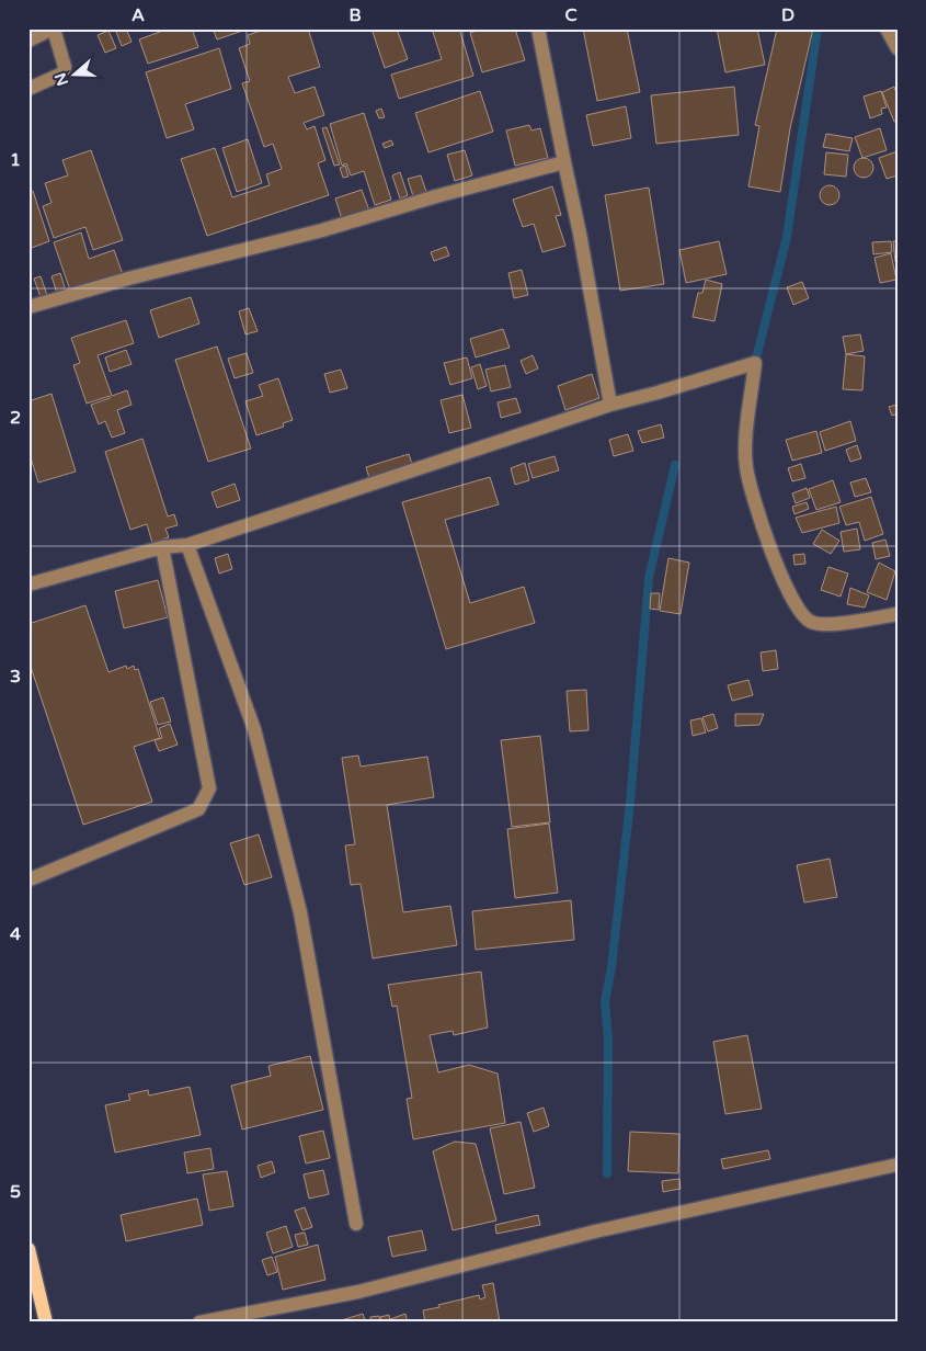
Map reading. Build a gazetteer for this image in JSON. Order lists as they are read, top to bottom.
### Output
{
  "north": "left",
  "grid": {
    "columns": [
      "A",
      "B",
      "C",
      "D"
    ],
    "rows": [
      "1",
      "2",
      "3",
      "4",
      "5"
    ]
  }
}
